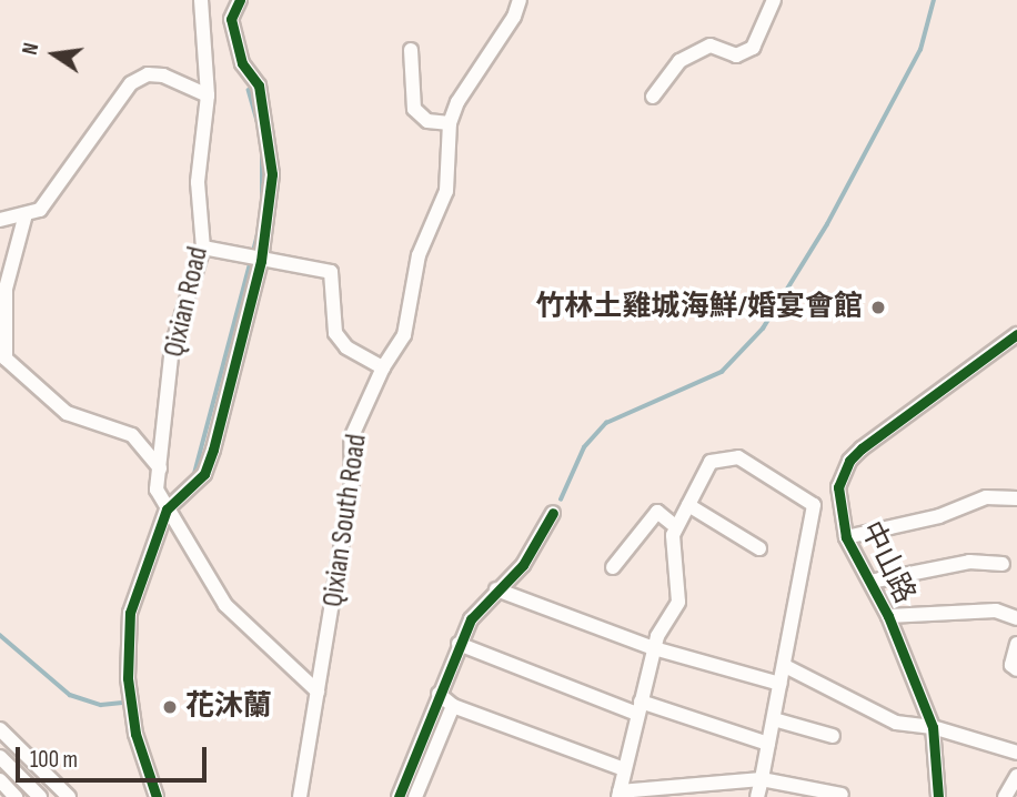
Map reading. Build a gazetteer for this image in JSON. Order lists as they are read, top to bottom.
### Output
{
  "streets": {
    "street": ["Qixian Road", "Qixian South Road", "中山路"]
  },
  "crossings": [
    ["Qixian Road", "Qixian South Road"]
  ],
  "places": ["竹林土雞城海鮮/婚宴會館", "花沐蘭"],
  "scale_bar": "100 m",
  "north": "left"
}
